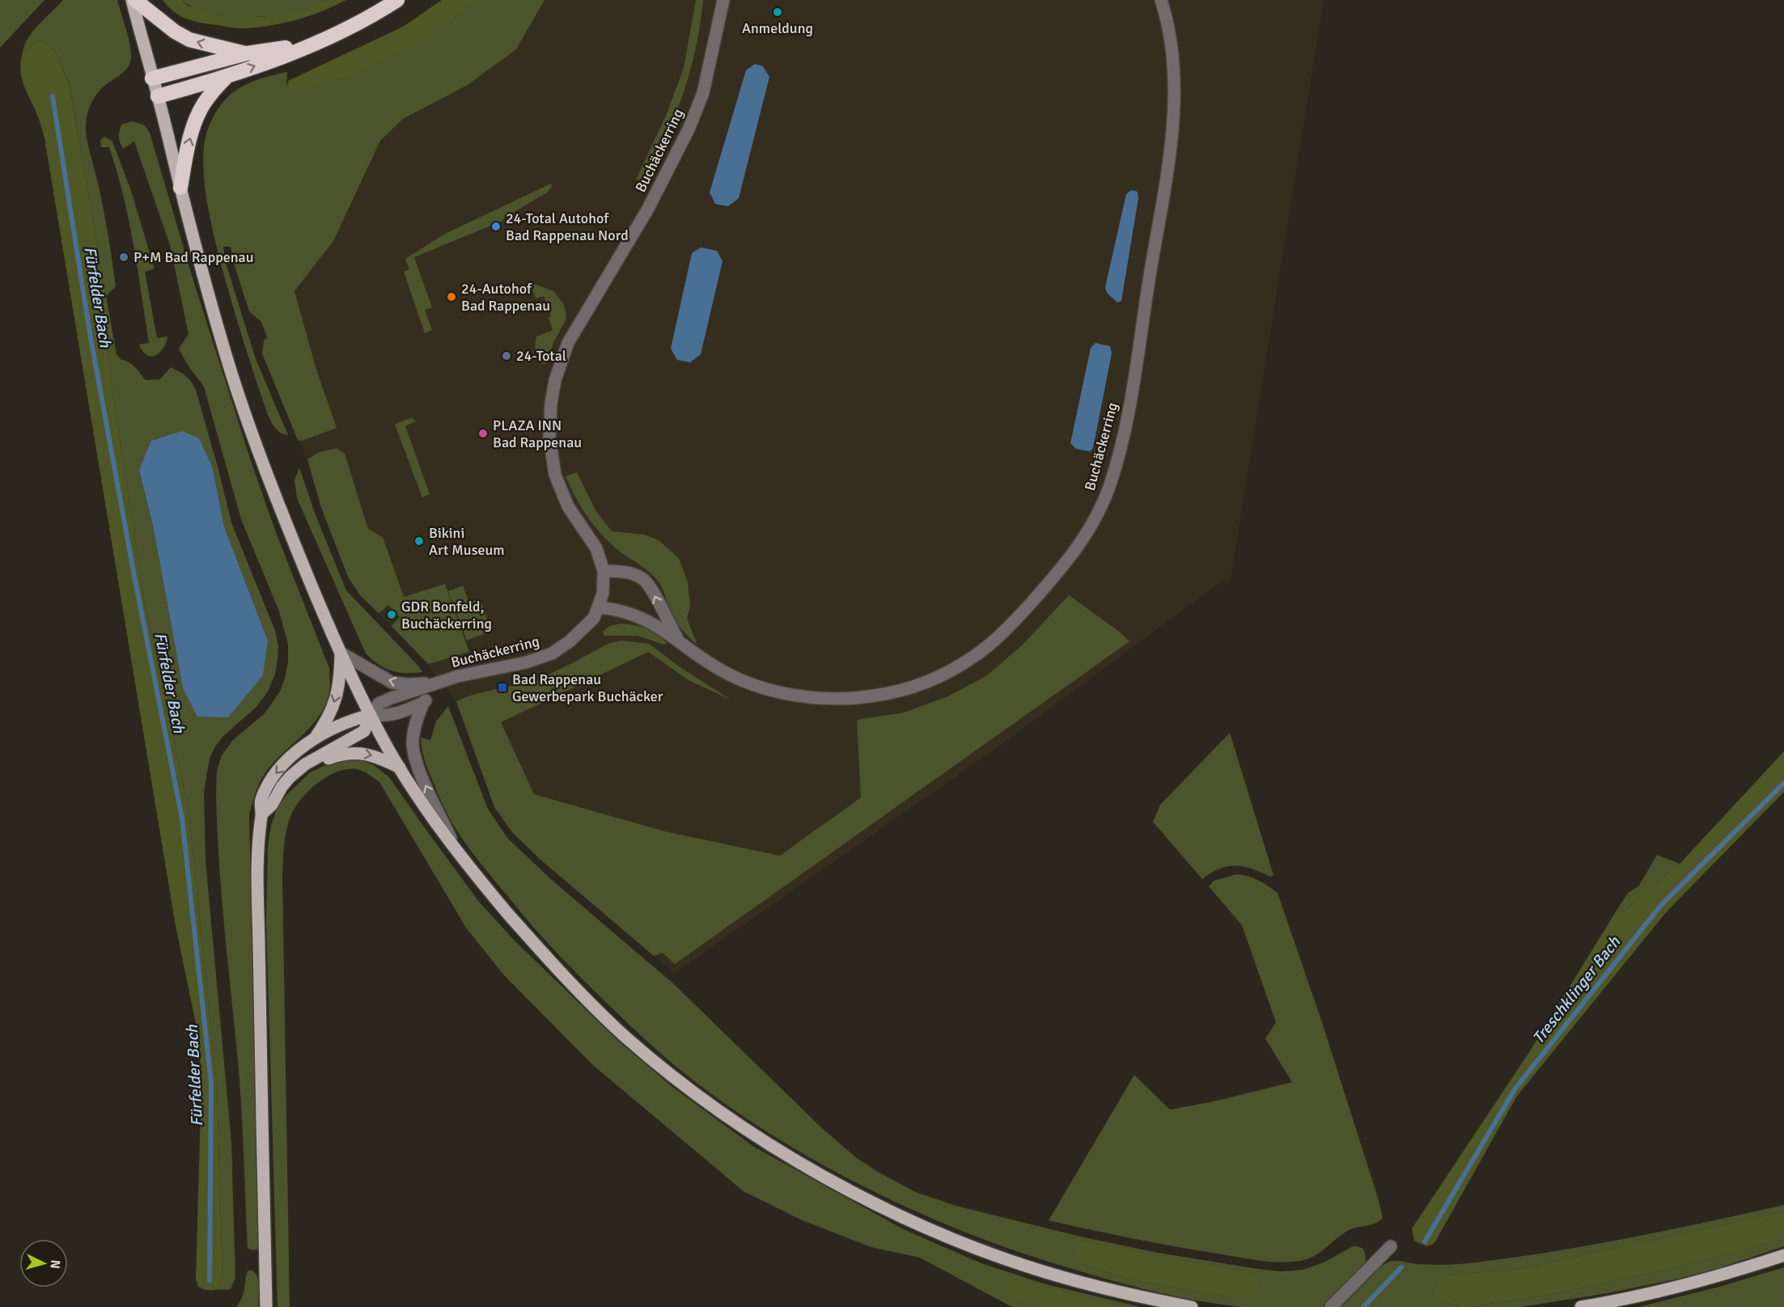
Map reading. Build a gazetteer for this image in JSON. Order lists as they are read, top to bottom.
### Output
{
  "streets": {
    "street": ["Buchäckerring"]
  },
  "water": ["Fürfelder Bach", "Treschklinger Bach"],
  "places": {
    "other": [
      "Anmeldung",
      "24-Total Autohof Bad Rappenau Nord",
      "P+M Bad Rappenau",
      "24-Autohof Bad Rappenau",
      "24-Total",
      "PLAZA INN Bad Rappenau",
      "Bikini Art Museum",
      "GDR Bonfeld, Buchäckerring"
    ],
    "transit": ["Bad Rappenau Gewerbepark Buchäcker"]
  },
  "north": "right"
}
